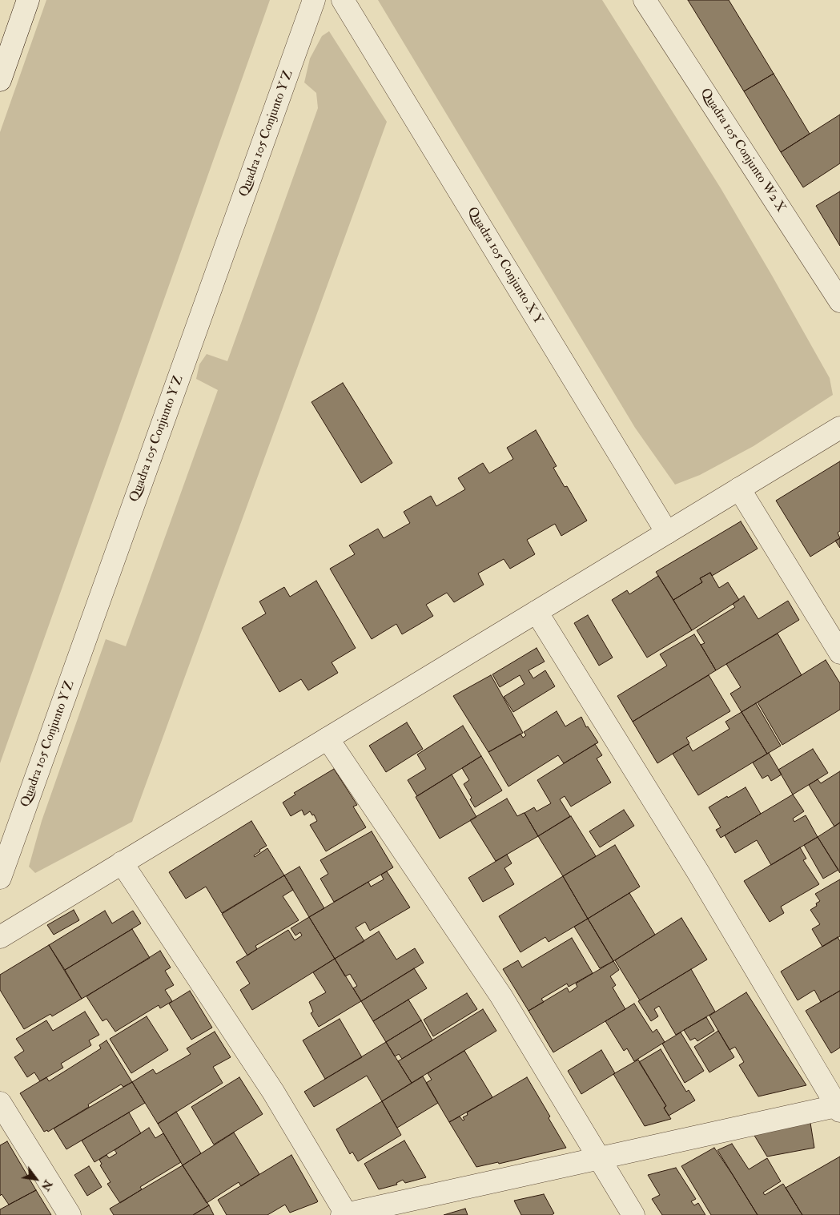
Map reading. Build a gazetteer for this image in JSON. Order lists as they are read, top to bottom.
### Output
{
  "streets": {
    "street": ["Quadra 105 Conjunto Y Z", "Quadra 105 Conjunto W2 X", "Quadra 105 Conjunto X Y"]
  },
  "north": "bottom right"
}
